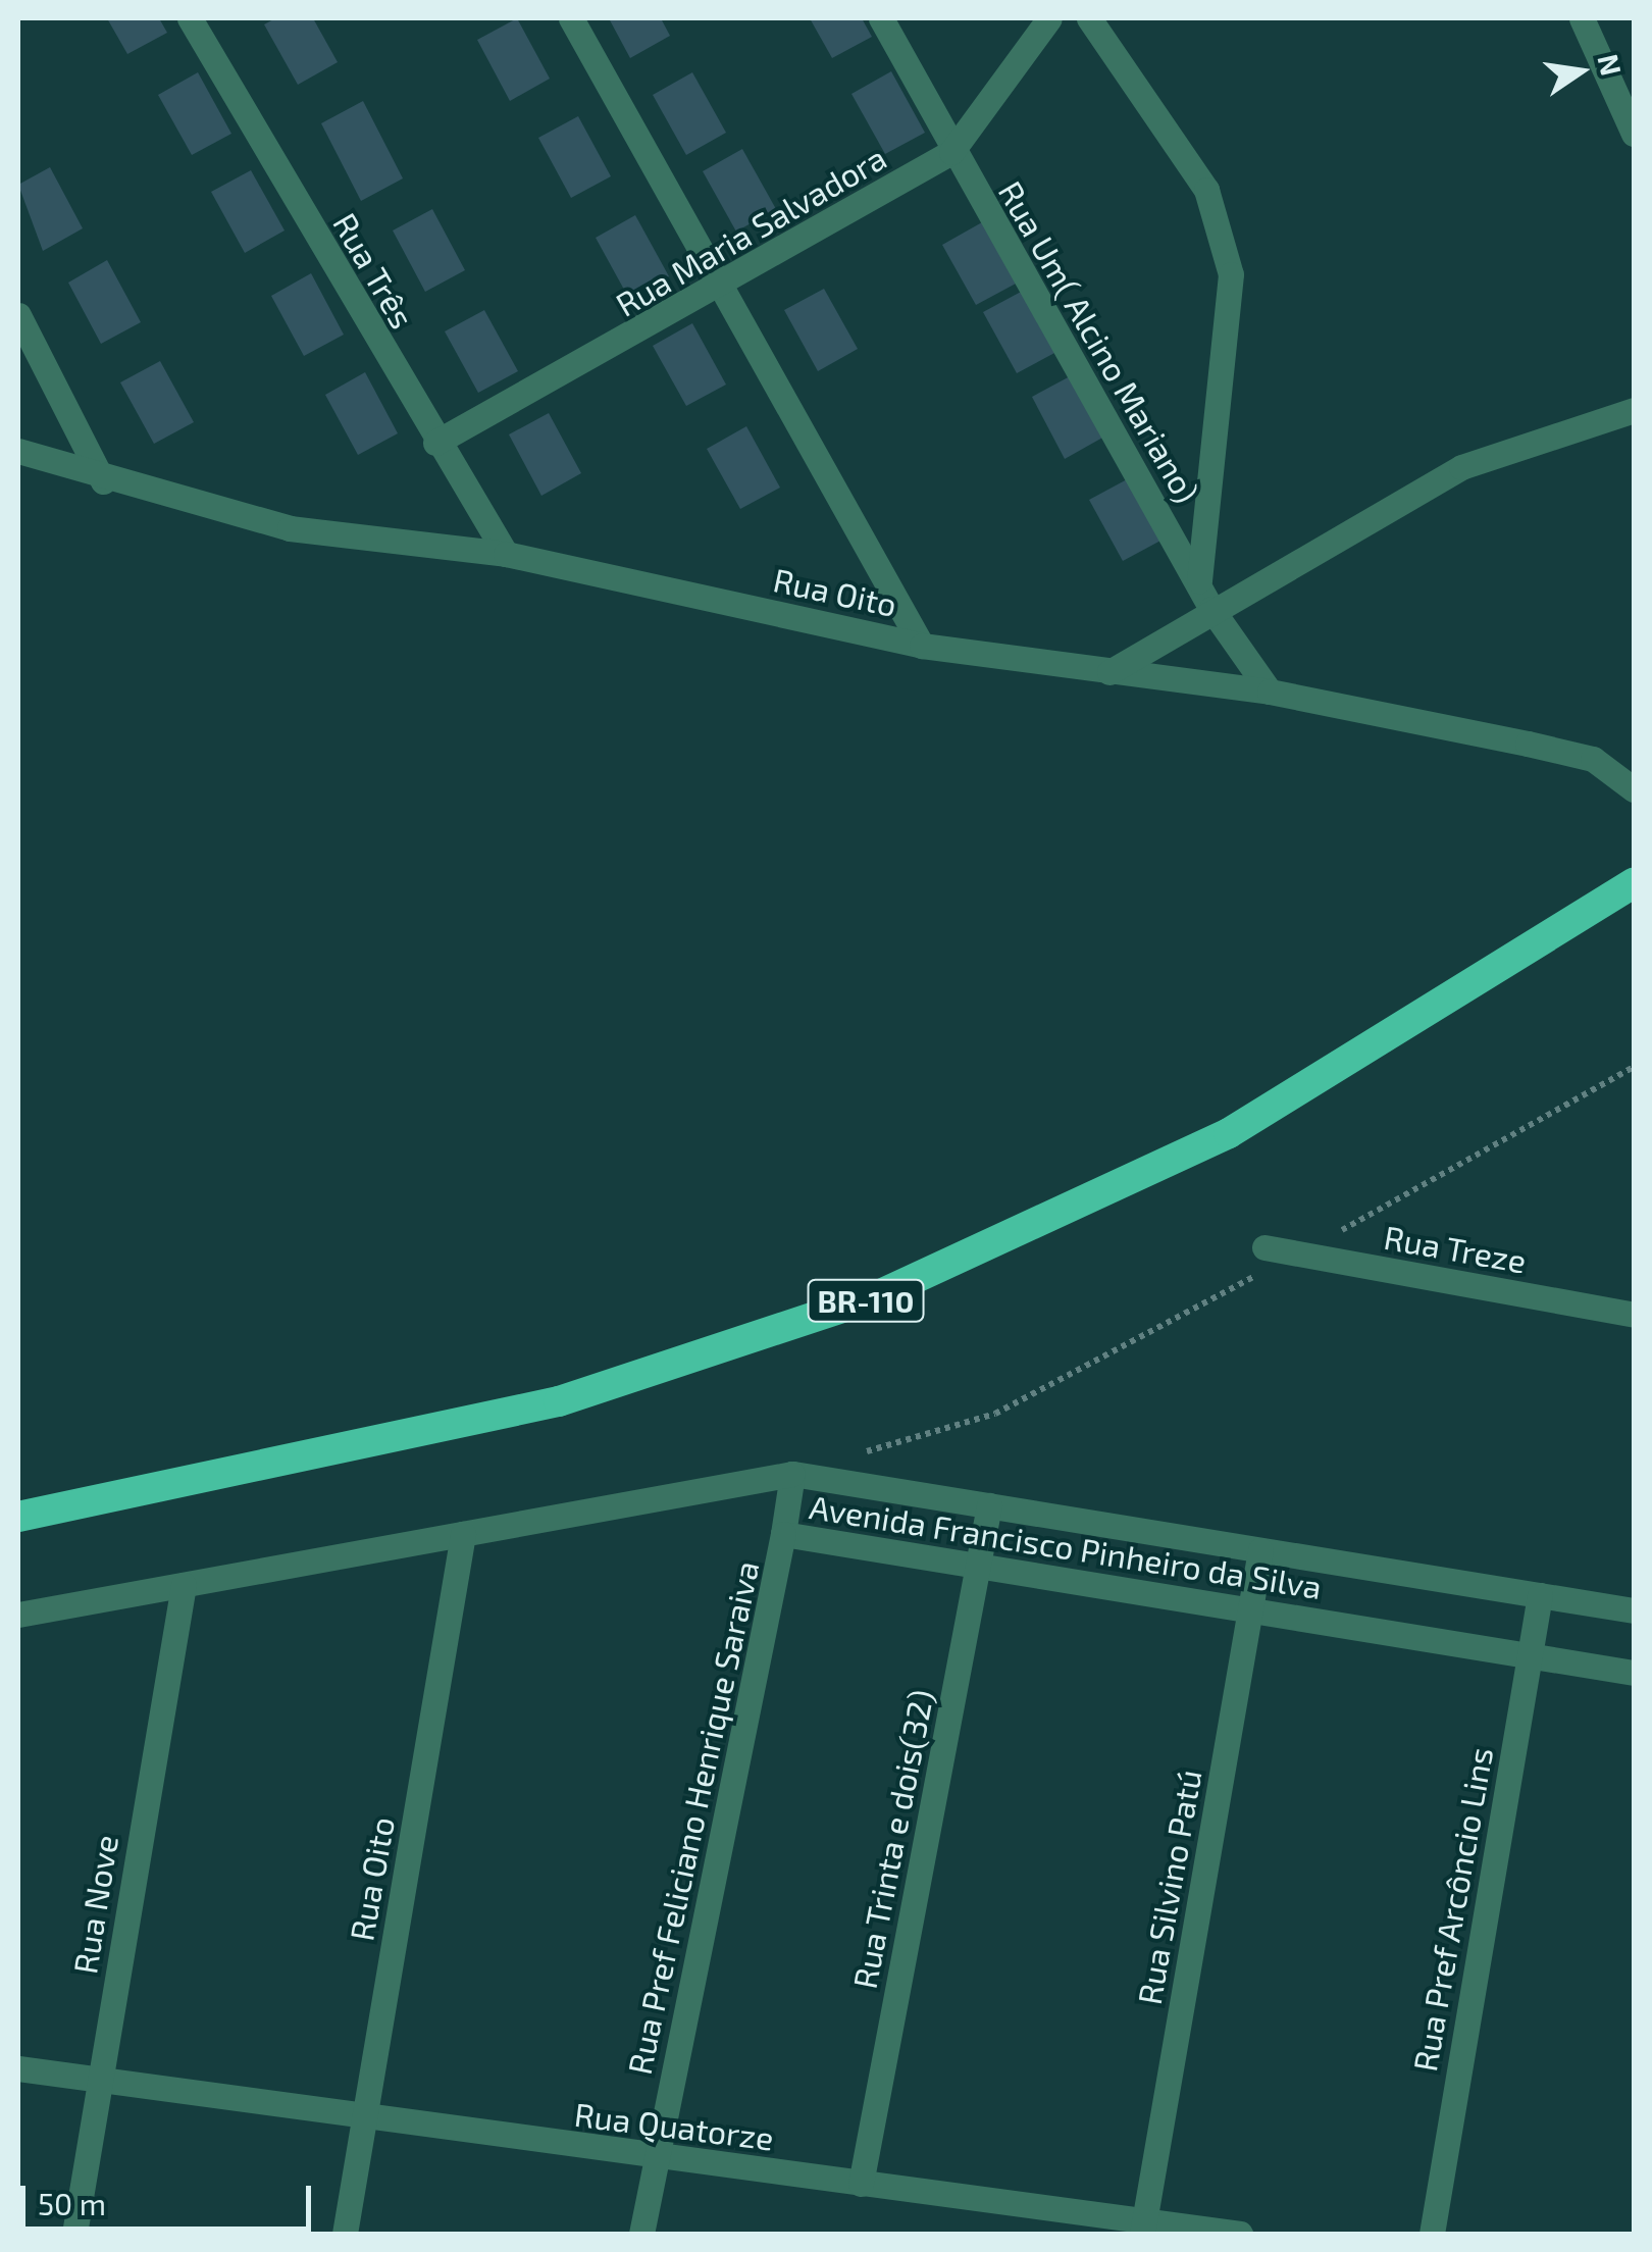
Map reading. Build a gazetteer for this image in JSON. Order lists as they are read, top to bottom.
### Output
{
  "streets": {
    "highway": ["BR-110"],
    "street": [
      "Rua Maria Salvadora",
      "Rua Três",
      "Rua Um( Alcino Mariano)",
      "Rua Oito",
      "Rua Treze",
      "Avenida Francisco Pinheiro da Silva",
      "Rua Pref Feliciano Henrique Saraiva",
      "Rua Trinta e dois(32)",
      "Rua Silvino Patú",
      "Rua Nove",
      "Rua Pref Arcôncio Lins",
      "Rua Quatorze"
    ]
  },
  "crossings": [
    ["Rua Maria Salvadora", "Rua Três"],
    ["Rua Maria Salvadora", "Rua Um( Alcino Mariano)"],
    ["Rua Três", "Rua Oito"],
    ["Rua Um( Alcino Mariano)", "Rua Oito"],
    ["Rua Oito", "Rua Quatorze"],
    ["Avenida Francisco Pinheiro da Silva", "Rua Pref Feliciano Henrique Saraiva"],
    ["Avenida Francisco Pinheiro da Silva", "Rua Trinta e dois(32)"],
    ["Avenida Francisco Pinheiro da Silva", "Rua Silvino Patú"],
    ["Avenida Francisco Pinheiro da Silva", "Rua Pref Arcôncio Lins"],
    ["Rua Pref Feliciano Henrique Saraiva", "Rua Quatorze"],
    ["Rua Trinta e dois(32)", "Rua Quatorze"],
    ["Rua Silvino Patú", "Rua Quatorze"],
    ["Rua Nove", "Rua Quatorze"]
  ],
  "scale_bar": "50 m",
  "north": "right"
}
